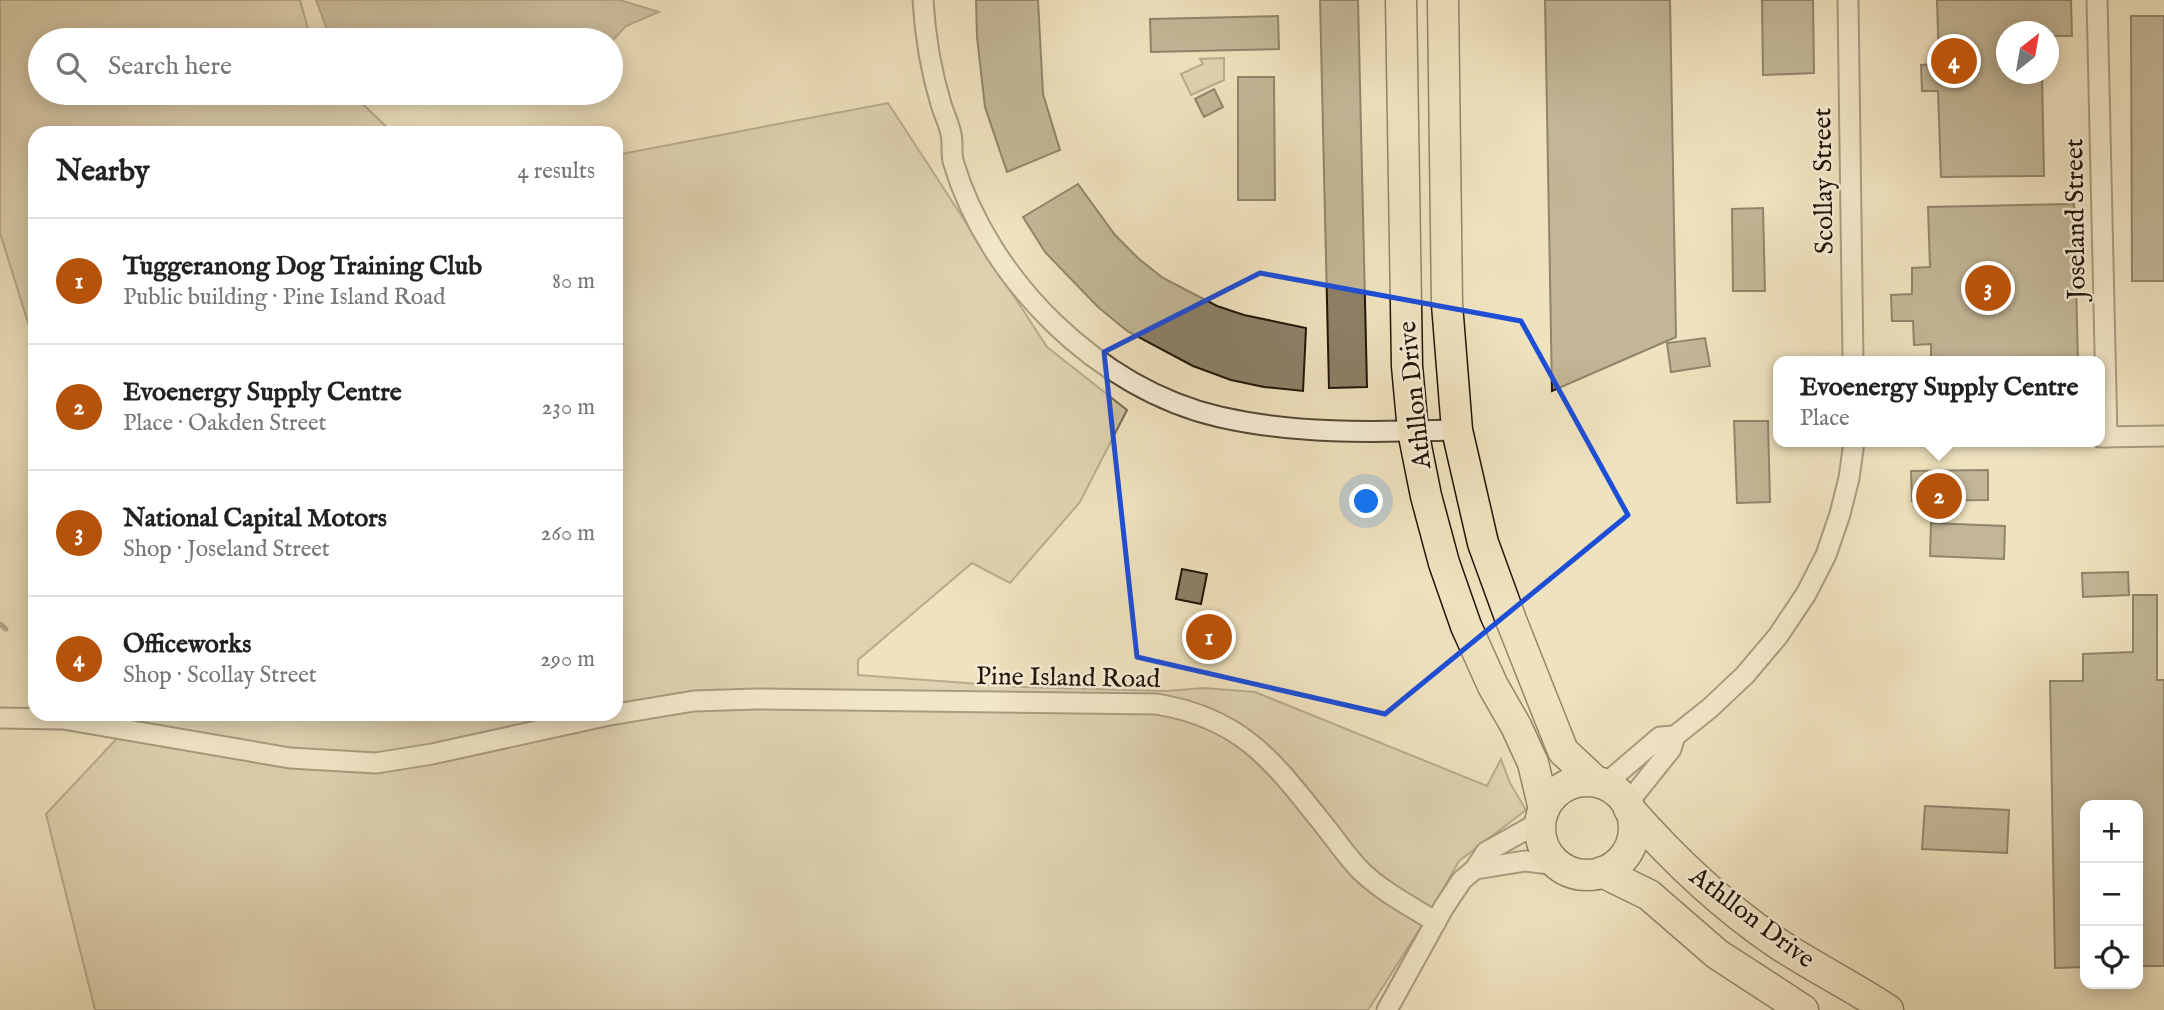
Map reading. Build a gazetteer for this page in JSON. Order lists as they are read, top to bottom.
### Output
{
  "streets": {
    "main road": ["Athllon Drive"],
    "street": ["Scollay Street", "Joseland Street", "Pine Island Road"]
  },
  "north": "top right",
  "page": {
    "search": "Search here",
    "pins": [
      "4",
      "3",
      "2",
      "1"
    ],
    "heading": ["Nearby", "4 results"],
    "list": [
      {
        "mark": "1",
        "name": "Tuggeranong Dog Training Club",
        "note": "Public building · Pine Island Road",
        "value": "80 m"
      },
      {
        "mark": "2",
        "name": "Evoenergy Supply Centre",
        "note": "Place · Oakden Street",
        "value": "230 m"
      },
      {
        "mark": "3",
        "name": "National Capital Motors",
        "note": "Shop · Joseland Street",
        "value": "260 m"
      },
      {
        "mark": "4",
        "name": "Officeworks",
        "note": "Shop · Scollay Street",
        "value": "290 m"
      }
    ],
    "popup": ["Evoenergy Supply Centre", "Place"],
    "map_buttons": ["+", "−"]
  }
}
